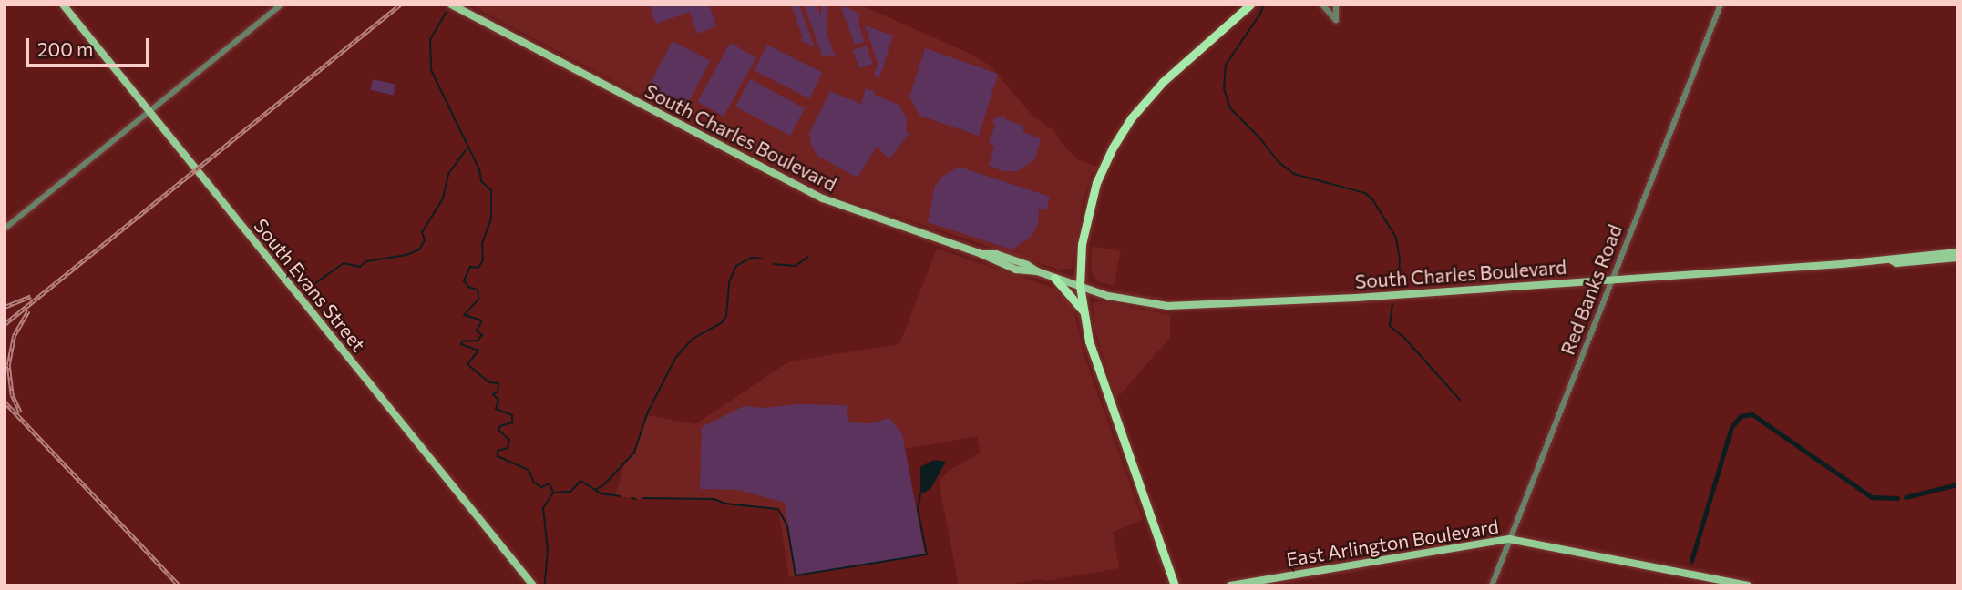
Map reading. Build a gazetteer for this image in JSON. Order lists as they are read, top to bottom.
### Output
{
  "streets": {
    "main road": ["South Charles Boulevard", "South Evans Street", "East Arlington Boulevard"],
    "street": ["Red Banks Road"]
  },
  "crossings": [
    ["South Charles Boulevard", "Red Banks Road"],
    ["Red Banks Road", "East Arlington Boulevard"]
  ],
  "scale_bar": "200 m"
}
